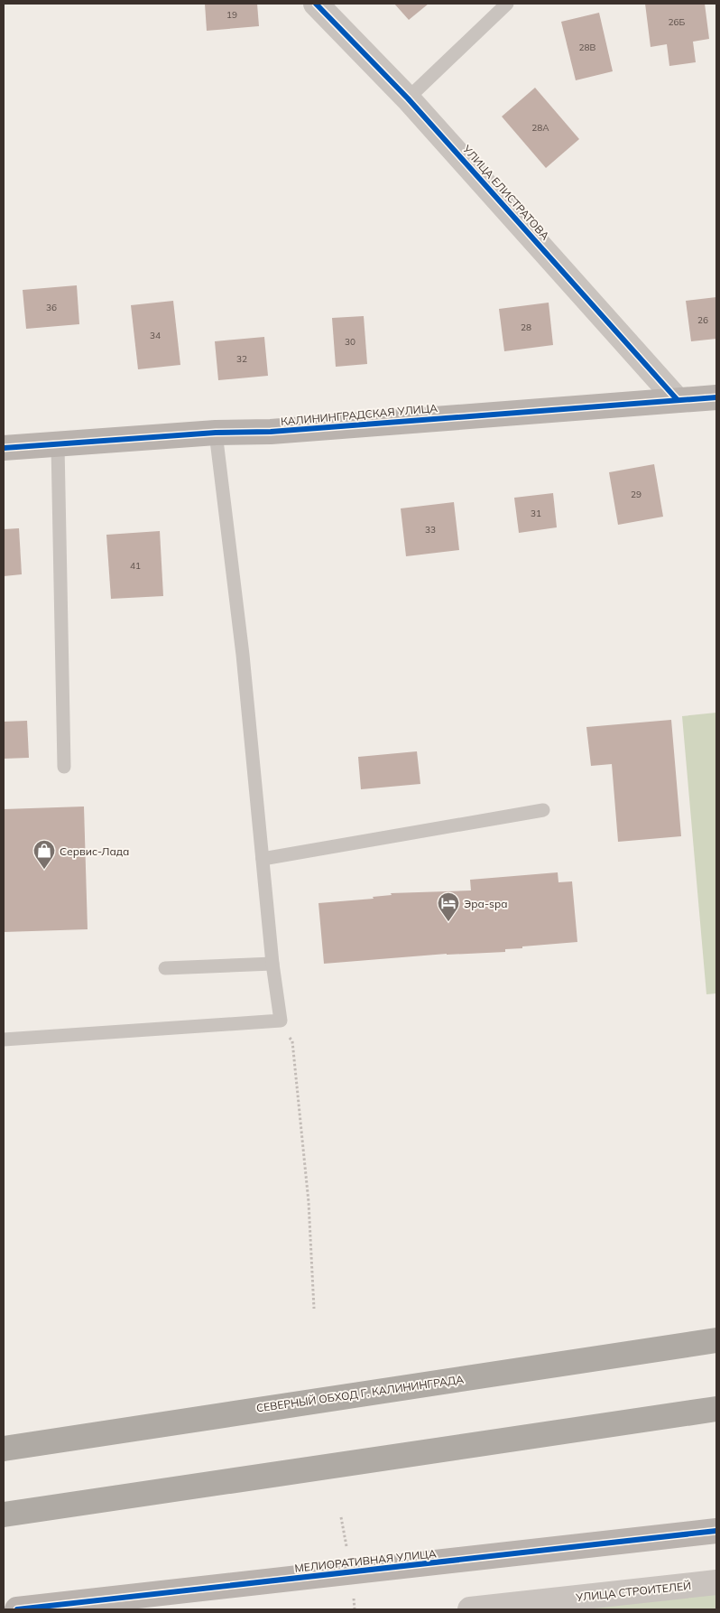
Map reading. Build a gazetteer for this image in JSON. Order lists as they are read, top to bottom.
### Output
{
  "streets": {
    "highway": ["СЕВЕРНЫЙ ОБХОД Г. КАЛИНИНГРАДА"],
    "street": [
      "УЛИЦА ЕЛИСТРАТОВА",
      "КАЛИНИНГРАДСКАЯ УЛИЦА",
      "МЕЛИОРАТИВНАЯ УЛИЦА",
      "УЛИЦА СТРОИТЕЛЕЙ"
    ]
  },
  "crossings": [
    ["УЛИЦА ЕЛИСТРАТОВА", "КАЛИНИНГРАДСКАЯ УЛИЦА"]
  ],
  "places": {
    "shop": ["Сервис-Лада"],
    "hotel": ["Эра-spa"]
  },
  "house_numbers": [
    "19",
    "26Б",
    "28В",
    "28А",
    "36",
    "26",
    "28",
    "34",
    "30",
    "32",
    "29",
    "31",
    "33",
    "41"
  ]
}
